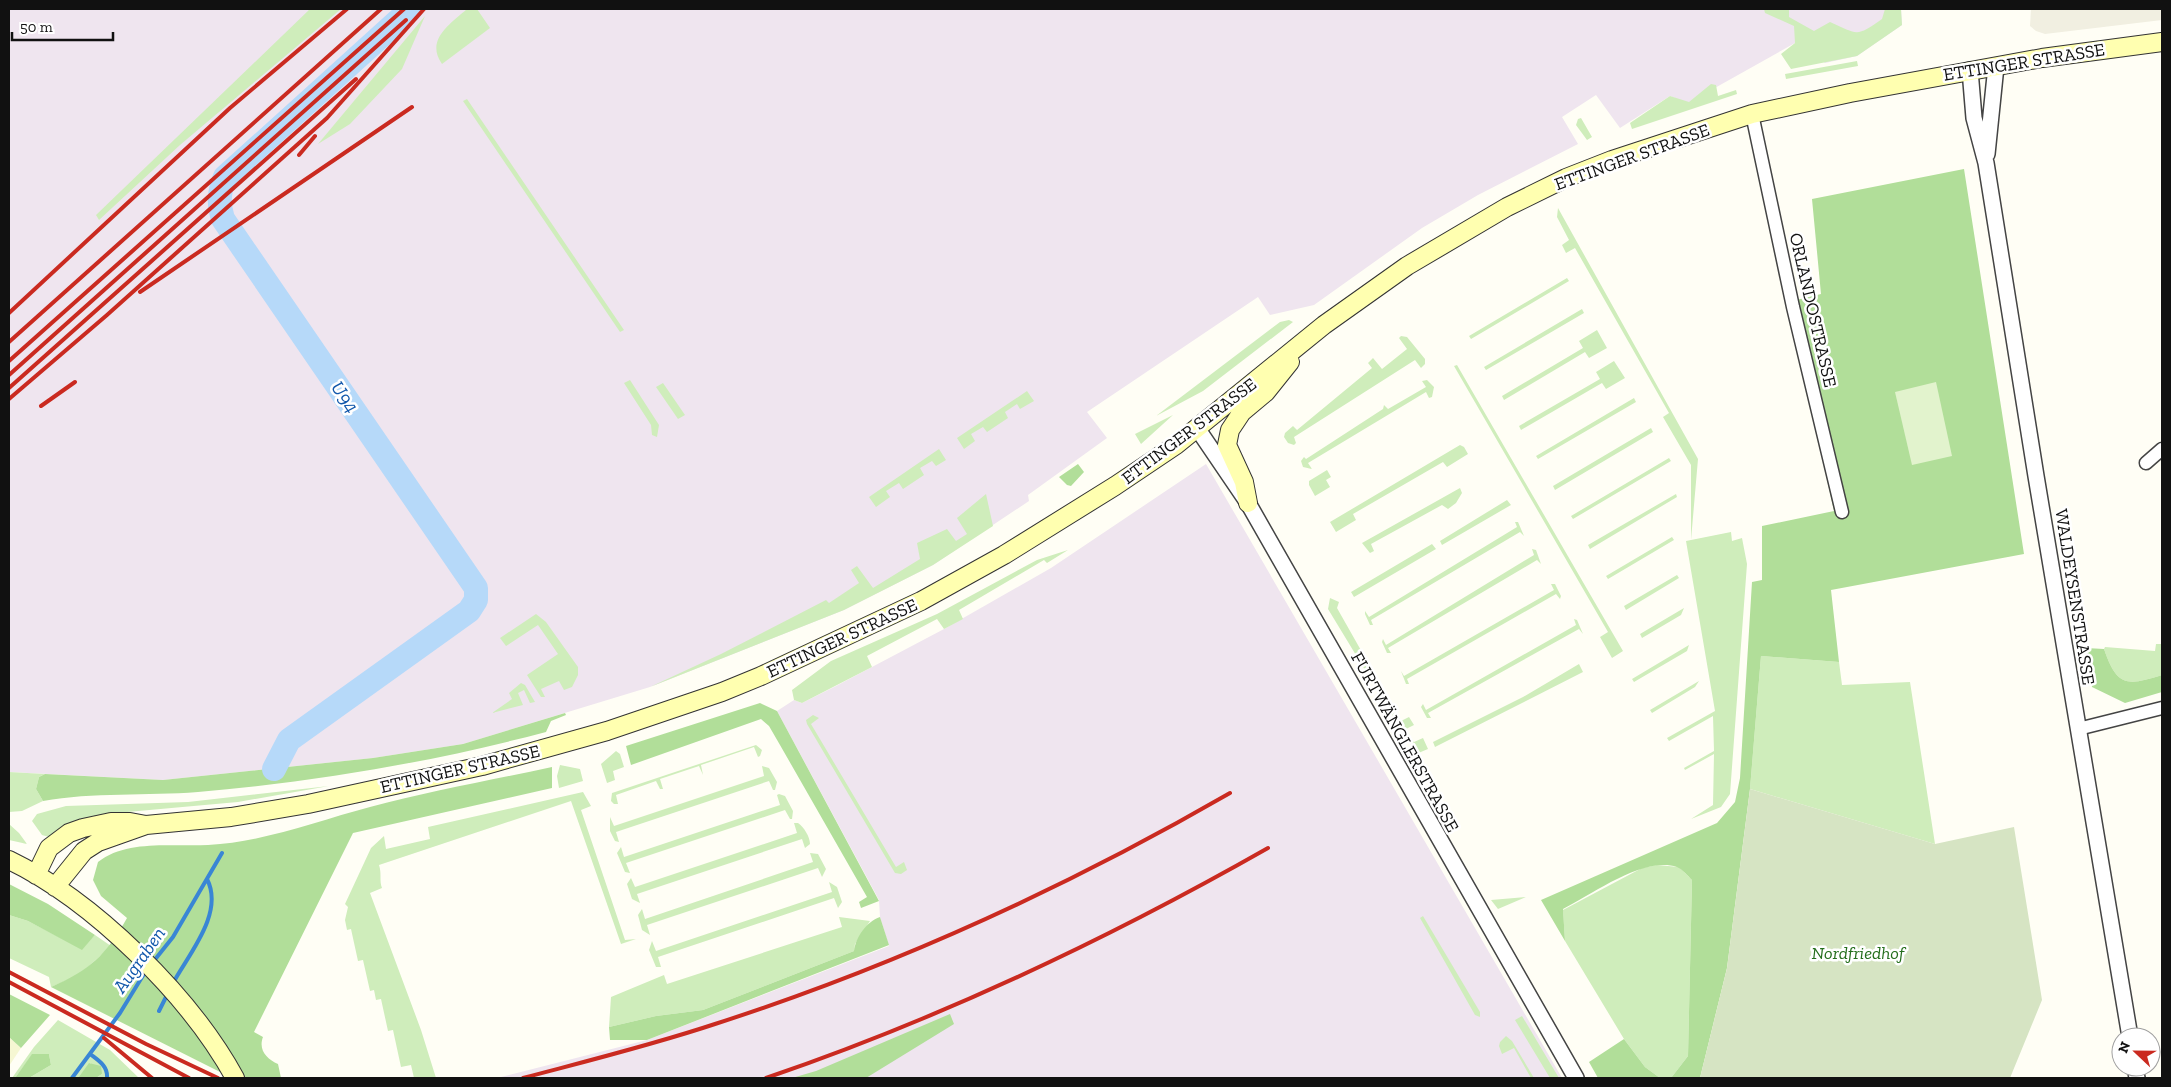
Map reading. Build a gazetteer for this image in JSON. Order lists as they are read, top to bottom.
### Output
{
  "streets": {
    "main road": ["ETTINGER STRASSE"],
    "street": ["ORLANDOSTRASSE", "WALDEYSENSTRASSE", "FURTWÄNGLERSTRASSE"]
  },
  "crossings": [
    ["ETTINGER STRASSE", "ORLANDOSTRASSE"],
    ["ETTINGER STRASSE", "WALDEYSENSTRASSE"],
    ["ETTINGER STRASSE", "FURTWÄNGLERSTRASSE"]
  ],
  "water": ["U94", "Augraben"],
  "parks": ["Nordfriedhof"],
  "scale_bar": "50 m",
  "north": "left"
}
